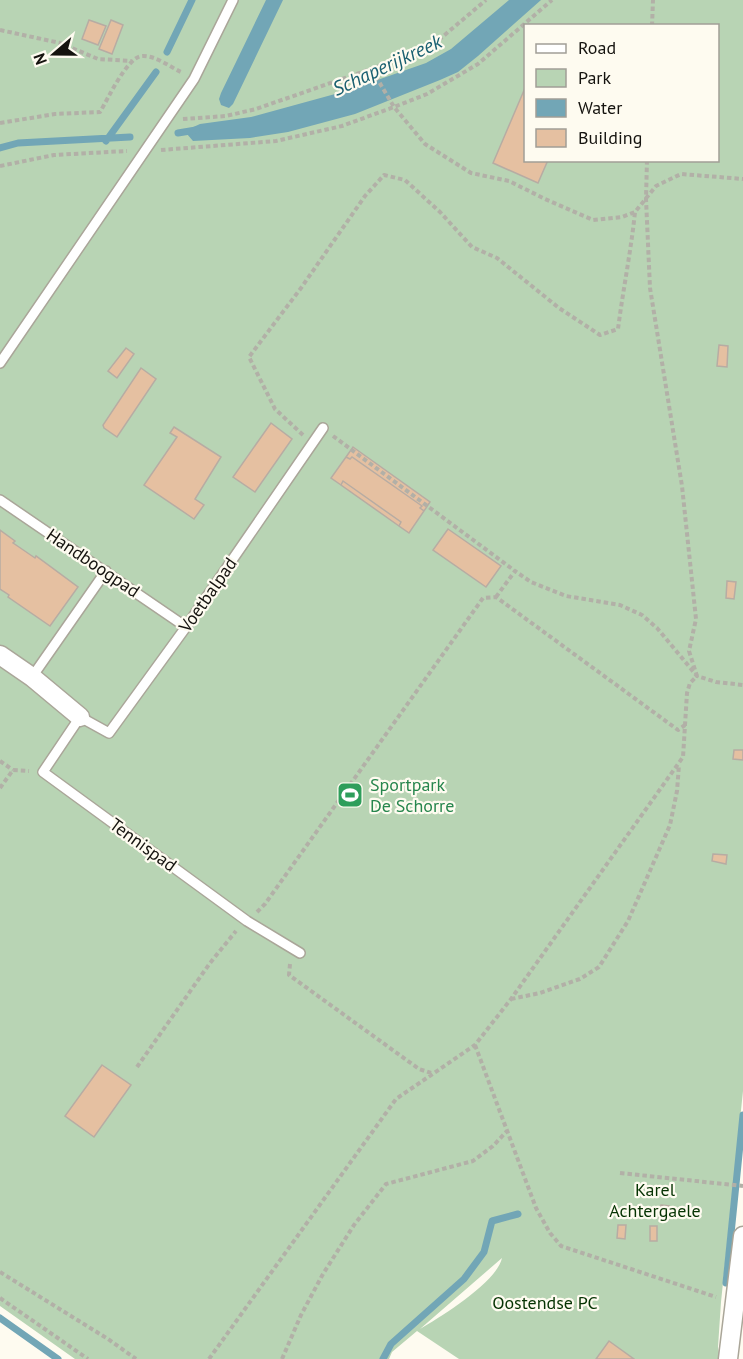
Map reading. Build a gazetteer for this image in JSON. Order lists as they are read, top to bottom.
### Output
{
  "streets": {
    "lane": ["Handboogpad", "Voetbalpad", "Tennispad"]
  },
  "crossings": [
    ["Handboogpad", "Voetbalpad"]
  ],
  "water": ["Schaperijkreek"],
  "parks": ["Karel Achtergaele", "Oostendse PC"],
  "places": {
    "sports": ["Sportpark De Schorre"]
  },
  "legend": [
    "Road",
    "Park",
    "Water",
    "Building"
  ],
  "north": "left"
}
